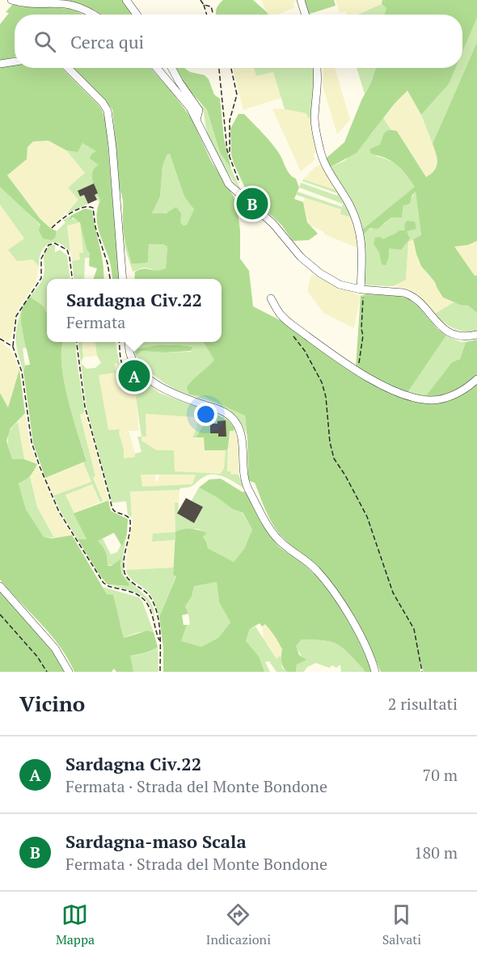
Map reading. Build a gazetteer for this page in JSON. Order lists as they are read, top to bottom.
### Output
{
  "page": {
    "search": "Cerca qui",
    "pins": ["B", "A"],
    "popup": ["Sardagna Civ.22", "Fermata"],
    "heading": ["Vicino", "2 risultati"],
    "list": [
      {
        "mark": "A",
        "name": "Sardagna Civ.22",
        "note": "Fermata · Strada del Monte Bondone",
        "value": "70 m"
      },
      {
        "mark": "B",
        "name": "Sardagna-maso Scala",
        "note": "Fermata · Strada del Monte Bondone",
        "value": "180 m"
      }
    ],
    "nav": ["Mappa", "Indicazioni", "Salvati"]
  }
}
